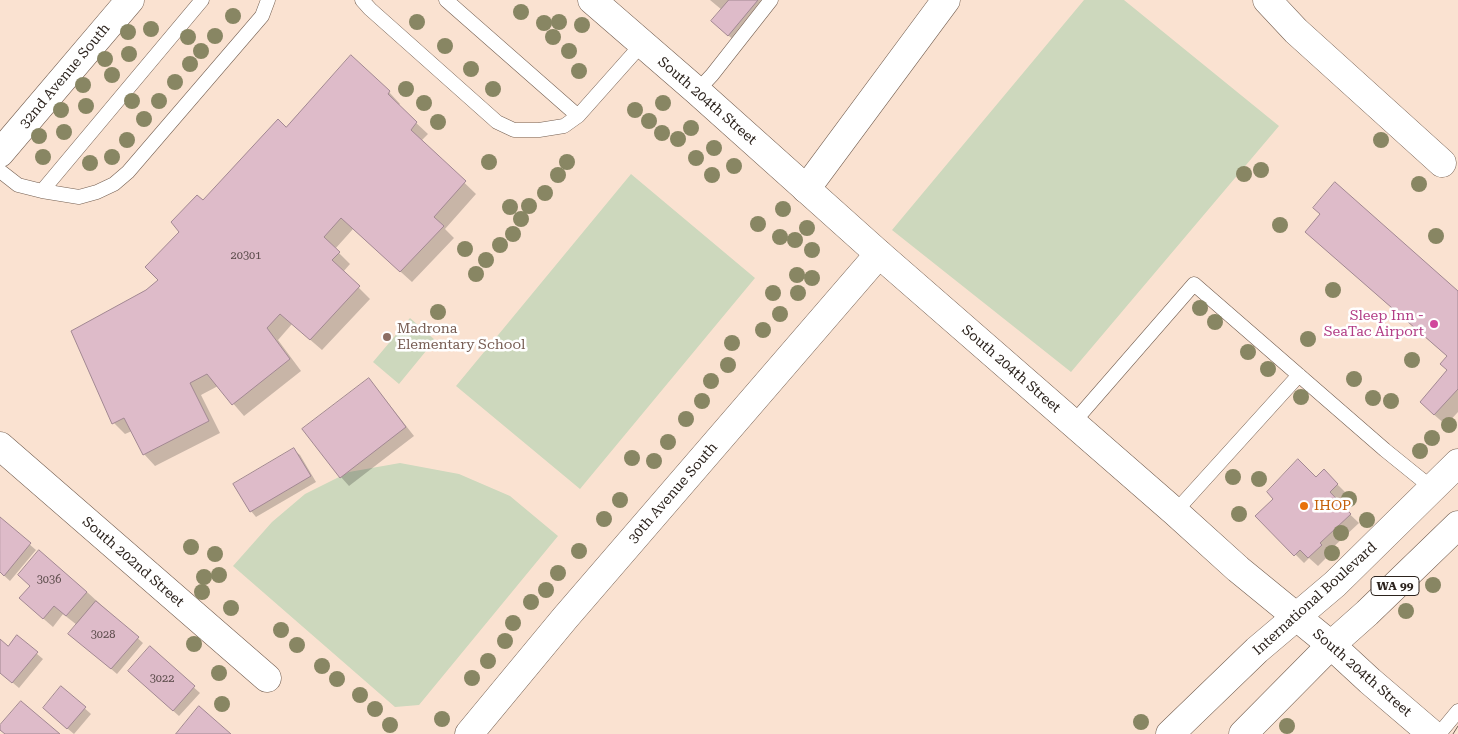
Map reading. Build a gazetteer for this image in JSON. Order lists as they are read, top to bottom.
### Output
{
  "streets": {
    "street": [
      "32nd Avenue South",
      "South 204th Street",
      "30th Avenue South",
      "South 202nd Street",
      "WA 99",
      "International Boulevard"
    ]
  },
  "crossings": [
    ["South 204th Street", "30th Avenue South"],
    ["South 204th Street", "WA 99"],
    ["South 204th Street", "International Boulevard"]
  ],
  "places": ["Sleep Inn - SeaTac Airport", "Madrona Elementary School", "IHOP"],
  "house_numbers": [
    "20301",
    "3036",
    "3028",
    "3022"
  ]
}
